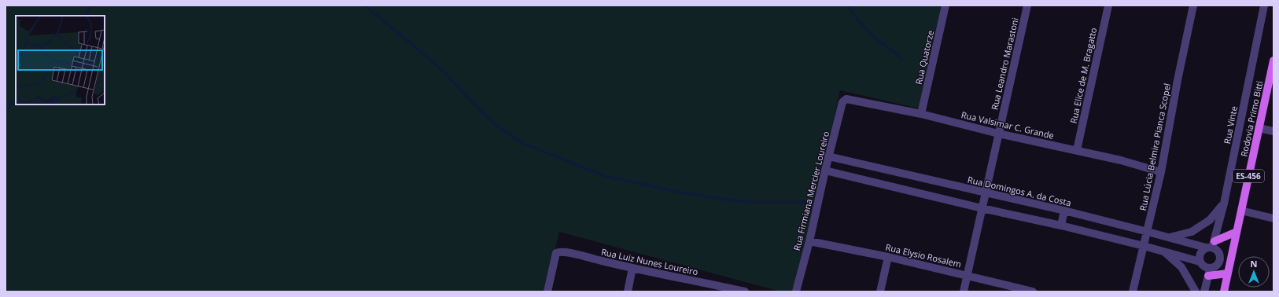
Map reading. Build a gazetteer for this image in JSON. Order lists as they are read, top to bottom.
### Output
{
  "streets": {
    "main road": ["Rodovia Primo Bitti", "ES-456"],
    "street": [
      "Rua Quatorze",
      "Rua Leandro Marastoni",
      "Rua Elice de M. Bragatto",
      "Rua Valsimar C. Grande",
      "Rua Vinte",
      "Rua Lúcia Belmira Pianca Scopel",
      "Rua Firmiana Mercier Loureiro",
      "Rua Domingos A. da Costa",
      "Rua Elysio Rosalem",
      "Rua Luiz Nunes Loureiro"
    ]
  },
  "crossings": [
    ["Rua Quatorze", "Rua Valsimar C. Grande"],
    ["Rua Leandro Marastoni", "Rua Valsimar C. Grande"],
    ["Rua Leandro Marastoni", "Rua Domingos A. da Costa"],
    ["Rua Leandro Marastoni", "Rua Elysio Rosalem"],
    ["Rua Elice de M. Bragatto", "Rua Valsimar C. Grande"],
    ["Rua Valsimar C. Grande", "Rua Lúcia Belmira Pianca Scopel"],
    ["Rua Valsimar C. Grande", "Rua Firmiana Mercier Loureiro"],
    ["Rua Vinte", "Rua Domingos A. da Costa"],
    ["Rua Lúcia Belmira Pianca Scopel", "Rua Domingos A. da Costa"],
    ["Rua Firmiana Mercier Loureiro", "Rua Domingos A. da Costa"],
    ["Rua Firmiana Mercier Loureiro", "Rua Elysio Rosalem"]
  ],
  "north": "top"
}
